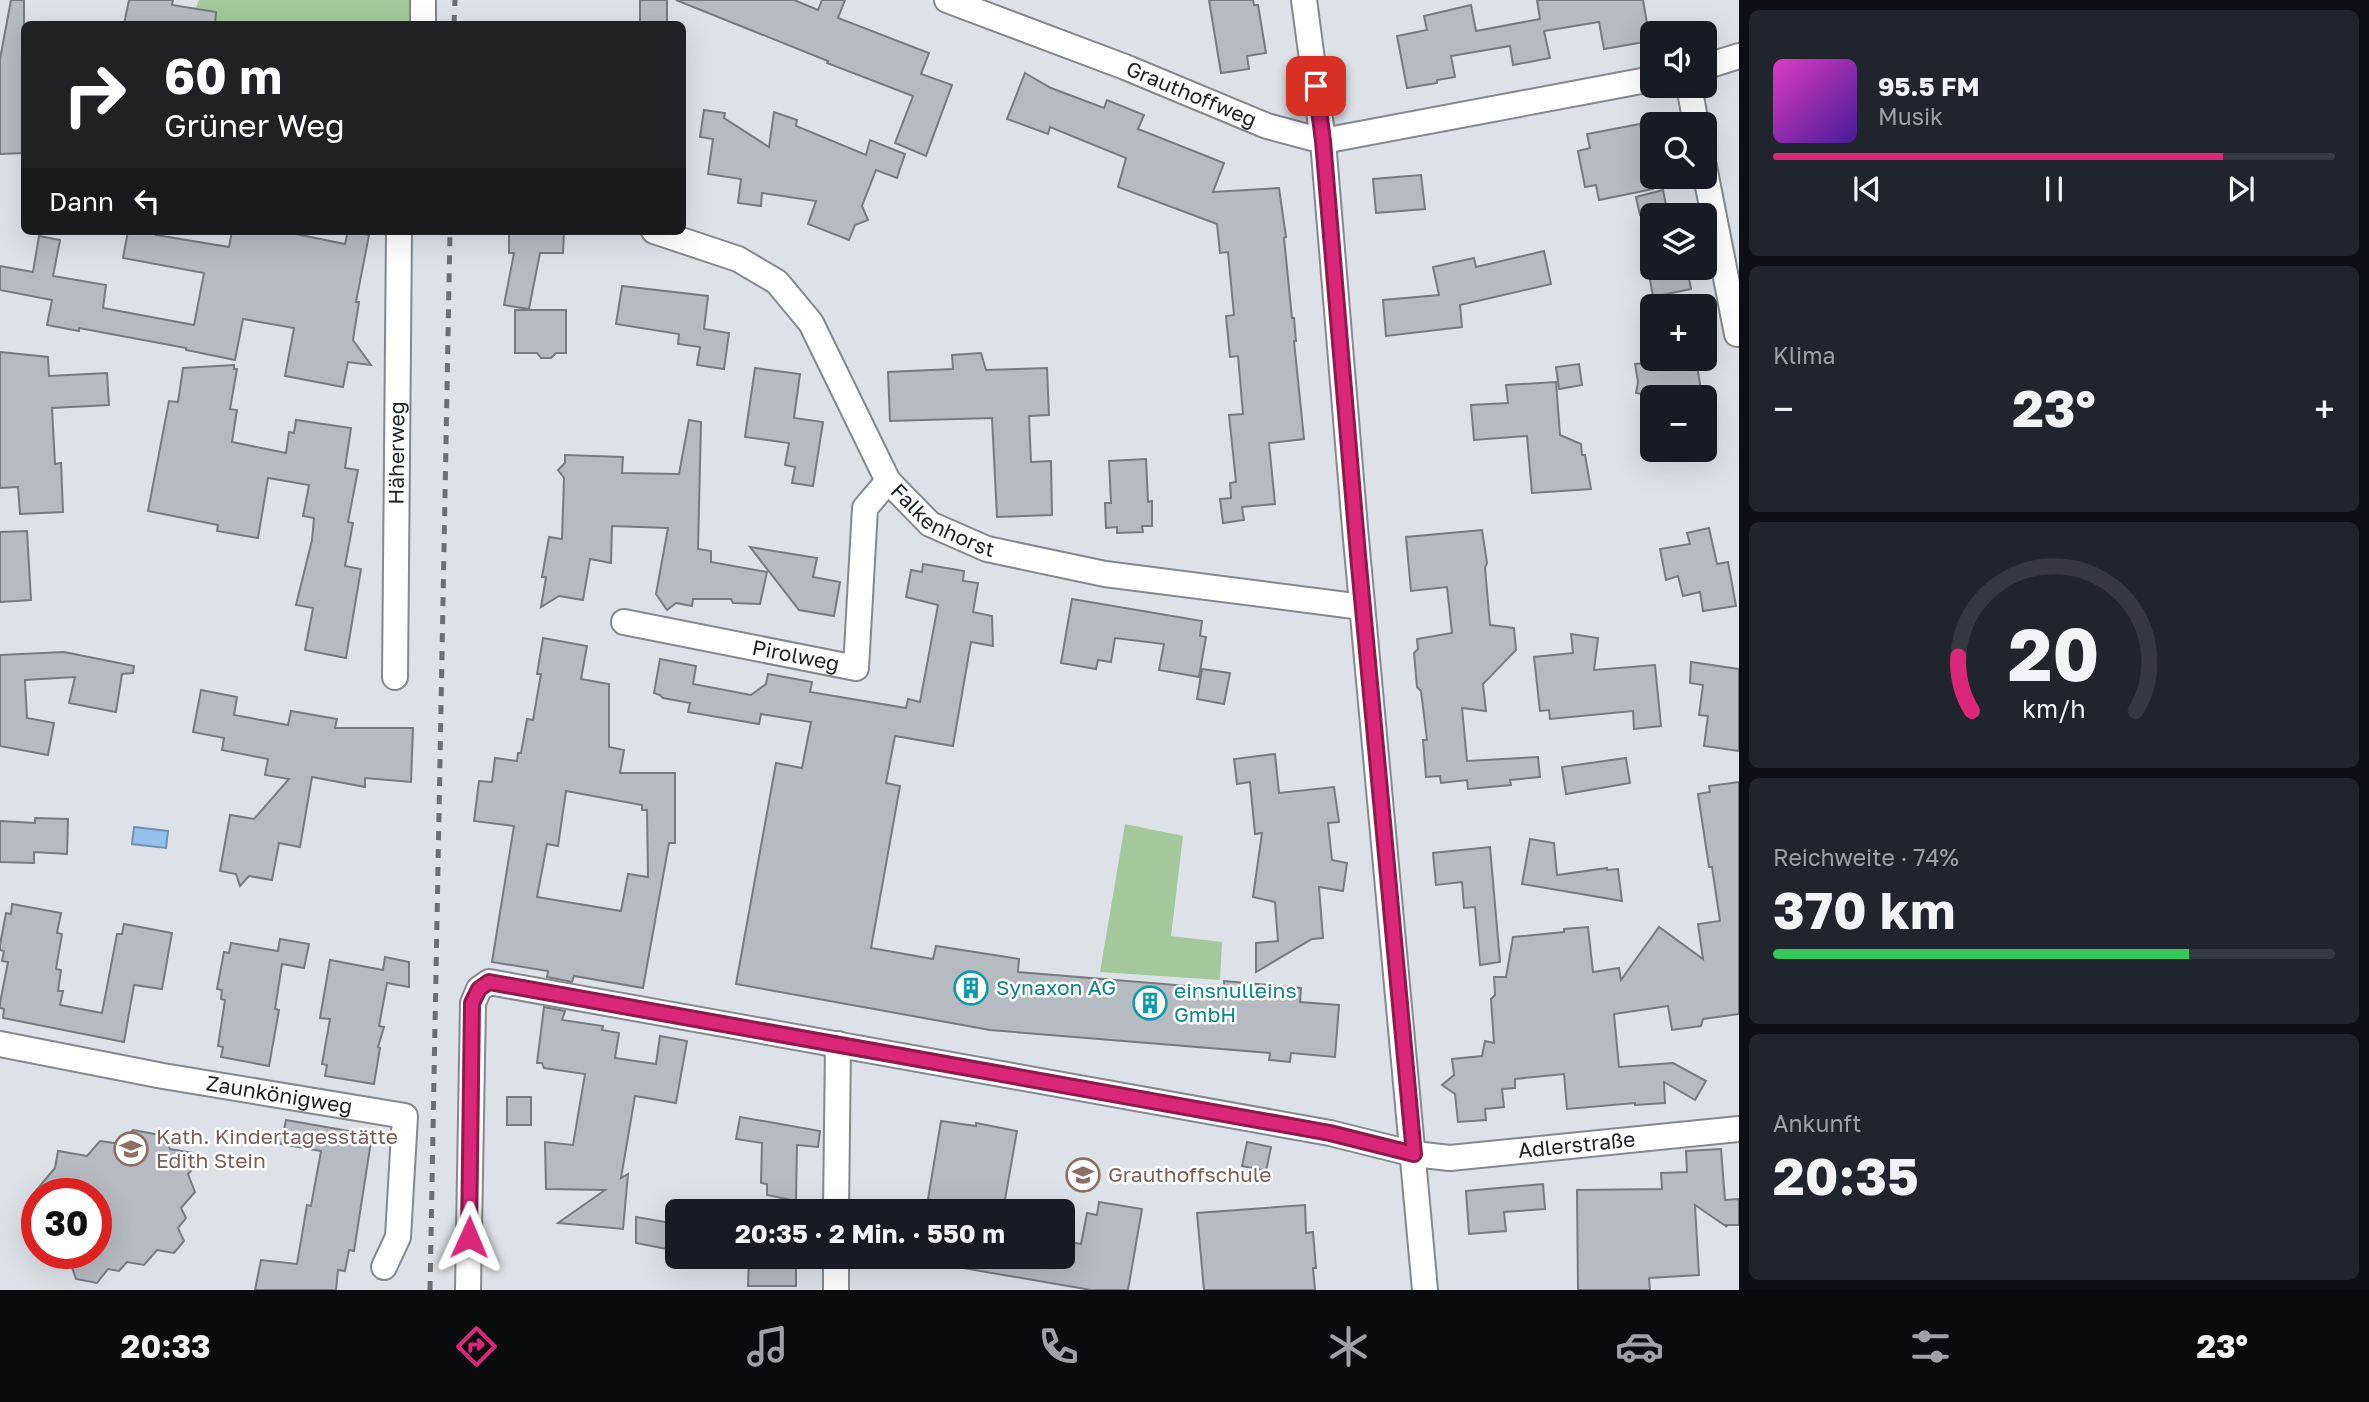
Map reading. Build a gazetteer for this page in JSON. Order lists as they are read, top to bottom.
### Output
{
  "streets": {
    "street": [
      "Grauthoffweg",
      "Häherweg",
      "Falkenhorst",
      "Pirolweg",
      "Zaunkönigweg",
      "Adlerstraße"
    ]
  },
  "crossings": [
    ["Falkenhorst", "Pirolweg"]
  ],
  "places": {
    "building": ["Synaxon AG", "einsnulleins GmbH"],
    "school or university": ["Kath. Kindertagesstätte Edith Stein", "Grauthoffschule"]
  },
  "page": {
    "map_buttons": ["+", "−"],
    "turn": ["60 m", "Grüner Weg"],
    "song": ["95.5 FM", "Musik"],
    "then": "Dann",
    "tile": [
      "Klima",
      ["Reichweite · 74%", "370 km"],
      ["Ankunft", "20:35"]
    ],
    "heat": ["−", "23°", "+"],
    "limit": "30",
    "trip": "20:35 · 2 Min. · 550 m",
    "tabs": ["20:33", "23°"],
    "gauge": ["20", "km/h"]
  }
}
